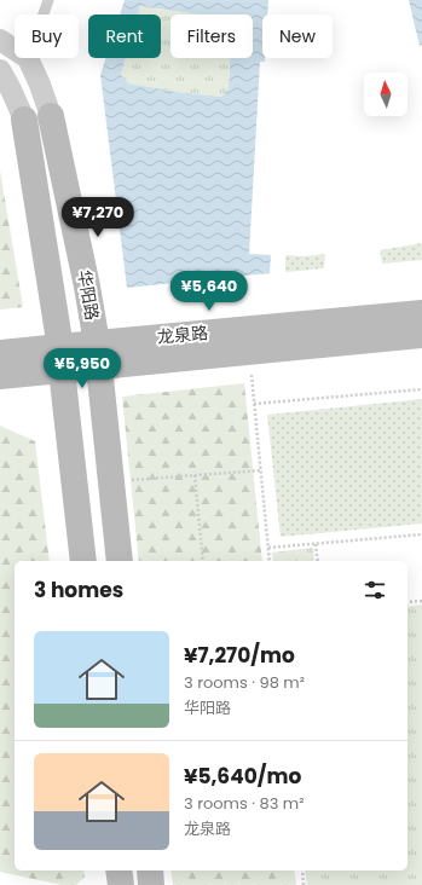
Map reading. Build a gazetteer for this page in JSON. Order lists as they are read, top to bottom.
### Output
{
  "streets": {
    "street": ["华阳路", "龙泉路"]
  },
  "crossings": [
    ["华阳路", "龙泉路"]
  ],
  "north": "top",
  "page": {
    "chip": [
      "Buy",
      "Rent",
      "Filters",
      "New"
    ],
    "price": ["¥7,270", "¥5,640", "¥5,950"],
    "heading": "3 homes",
    "list": [
      {
        "name": "¥7,270/mo",
        "note": "3 rooms · 98 m² · 华阳路"
      },
      {
        "name": "¥5,640/mo",
        "note": "3 rooms · 83 m² · 龙泉路"
      }
    ]
  }
}
